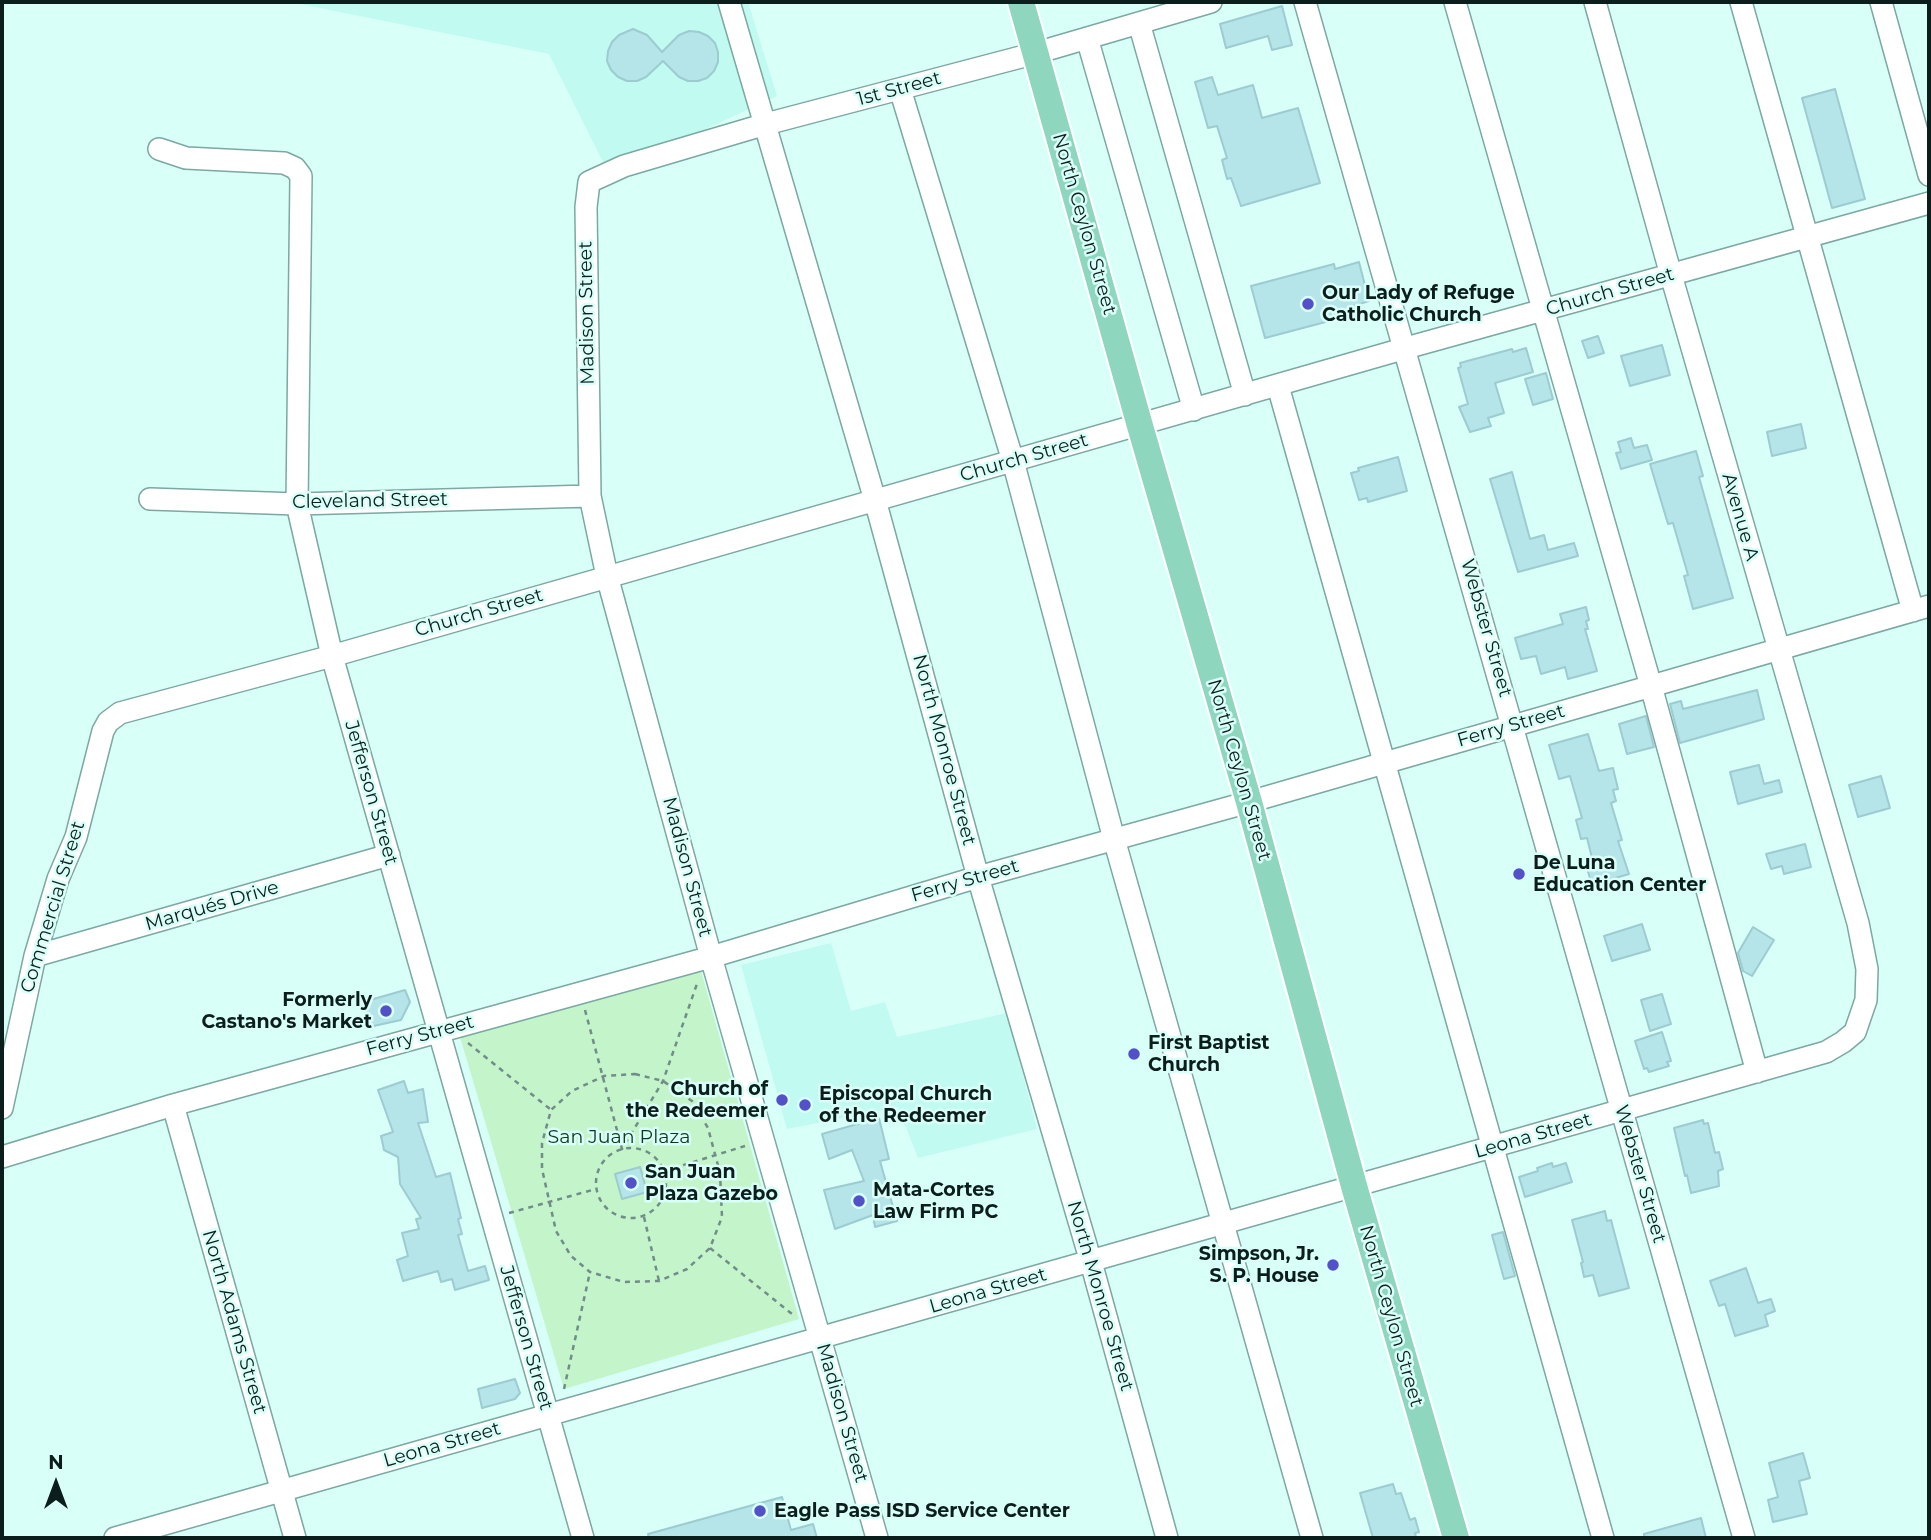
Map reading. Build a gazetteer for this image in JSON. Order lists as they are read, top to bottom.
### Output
{
  "streets": {
    "main road": ["North Ceylon Street"],
    "street": [
      "1st Street",
      "Church Street",
      "Madison Street",
      "Cleveland Street",
      "Avenue A",
      "Webster Street",
      "Ferry Street",
      "North Monroe Street",
      "Jefferson Street",
      "Marqués Drive",
      "Commercial Street",
      "Leona Street",
      "North Adams Street"
    ]
  },
  "crossings": [
    ["1st Street", "North Ceylon Street"],
    ["1st Street", "Madison Street"],
    ["1st Street", "North Monroe Street"],
    ["North Ceylon Street", "Church Street"],
    ["North Ceylon Street", "Ferry Street"],
    ["North Ceylon Street", "Leona Street"],
    ["Church Street", "Madison Street"],
    ["Church Street", "Avenue A"],
    ["Church Street", "Webster Street"],
    ["Church Street", "North Monroe Street"],
    ["Church Street", "Jefferson Street"],
    ["Church Street", "Commercial Street"],
    ["Madison Street", "Cleveland Street"],
    ["Madison Street", "Ferry Street"],
    ["Madison Street", "Leona Street"],
    ["Cleveland Street", "Jefferson Street"],
    ["Avenue A", "Ferry Street"],
    ["Avenue A", "Leona Street"],
    ["Webster Street", "Ferry Street"],
    ["Webster Street", "Leona Street"],
    ["Ferry Street", "North Monroe Street"],
    ["Ferry Street", "Jefferson Street"],
    ["Ferry Street", "North Adams Street"],
    ["North Monroe Street", "Leona Street"],
    ["Jefferson Street", "Marqués Drive"],
    ["Jefferson Street", "Leona Street"],
    ["Marqués Drive", "Commercial Street"],
    ["Leona Street", "North Adams Street"]
  ],
  "parks": ["San Juan Plaza"],
  "places": [
    "Our Lady of Refuge Catholic Church",
    "De Luna Education Center",
    "Formerly Castano's Market",
    "First Baptist Church",
    "Church of the Redeemer",
    "Episcopal Church of the Redeemer",
    "San Juan Plaza Gazebo",
    "Mata-Cortes Law Firm PC",
    "Simpson, Jr. S. P. House",
    "Eagle Pass ISD Service Center"
  ],
  "north": "top"
}
